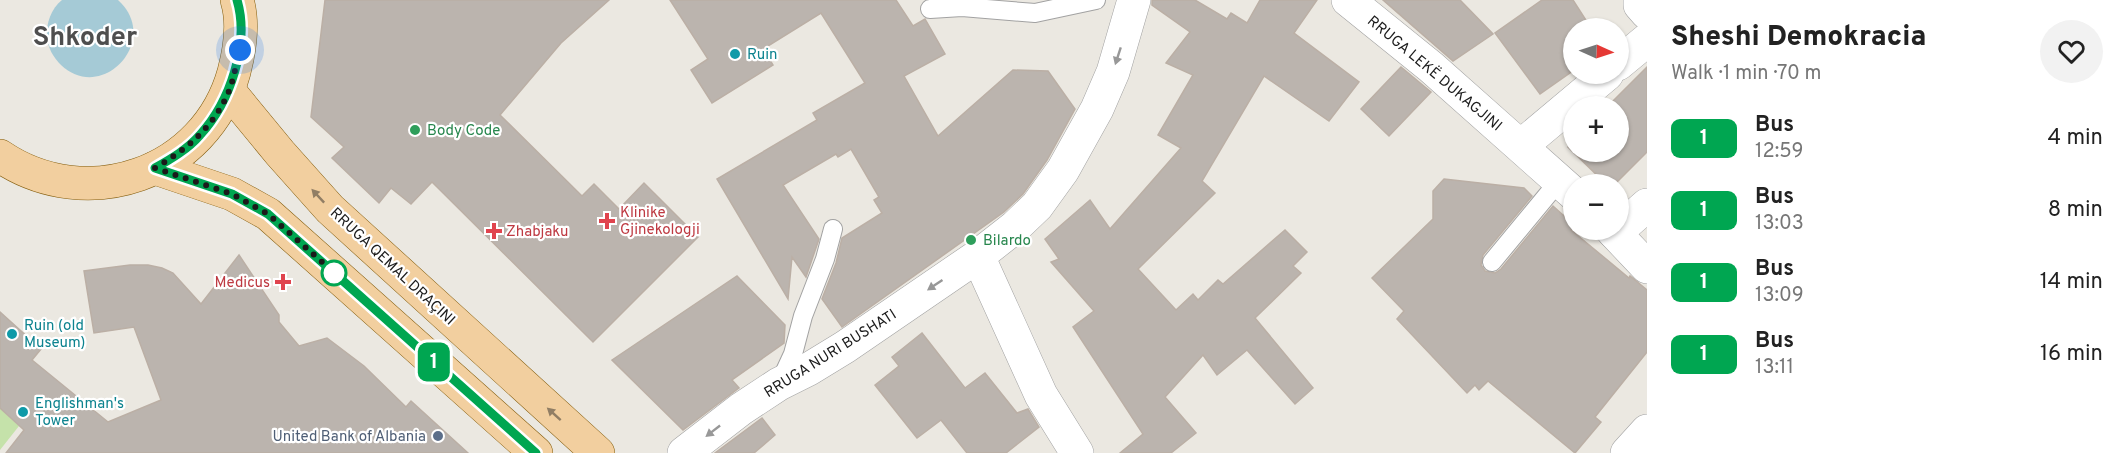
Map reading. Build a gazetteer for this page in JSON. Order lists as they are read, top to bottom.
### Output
{
  "streets": {
    "main road": ["RRUGA QEMAL DRAÇINI"],
    "street": ["RRUGA LEKË DUKAGJINI", "RRUGA NURI BUSHATI"]
  },
  "one_way": ["RRUGA NURI BUSHATI"],
  "districts": ["Shkoder"],
  "places": {
    "other": [
      "Ruin",
      "Body Code",
      "Bilardo",
      "Ruin (old Museum)",
      "Englishman's Tower",
      "United Bank of Albania"
    ],
    "health": ["Klinike Gjinekologji", "Zhabjaku", "Medicus"]
  },
  "lines": ["bus line 1"],
  "north": "right",
  "page": {
    "on_map": "1",
    "heading": ["Sheshi Demokracia", "Walk · 1 min · 70 m"],
    "map_buttons": ["+", "−"],
    "list": [
      {
        "mark": "1",
        "name": "Bus",
        "note": "12:59",
        "value": "4 min"
      },
      {
        "mark": "1",
        "name": "Bus",
        "note": "13:03",
        "value": "8 min"
      },
      {
        "mark": "1",
        "name": "Bus",
        "note": "13:09",
        "value": "14 min"
      },
      {
        "mark": "1",
        "name": "Bus",
        "note": "13:11",
        "value": "16 min"
      }
    ]
  }
}
